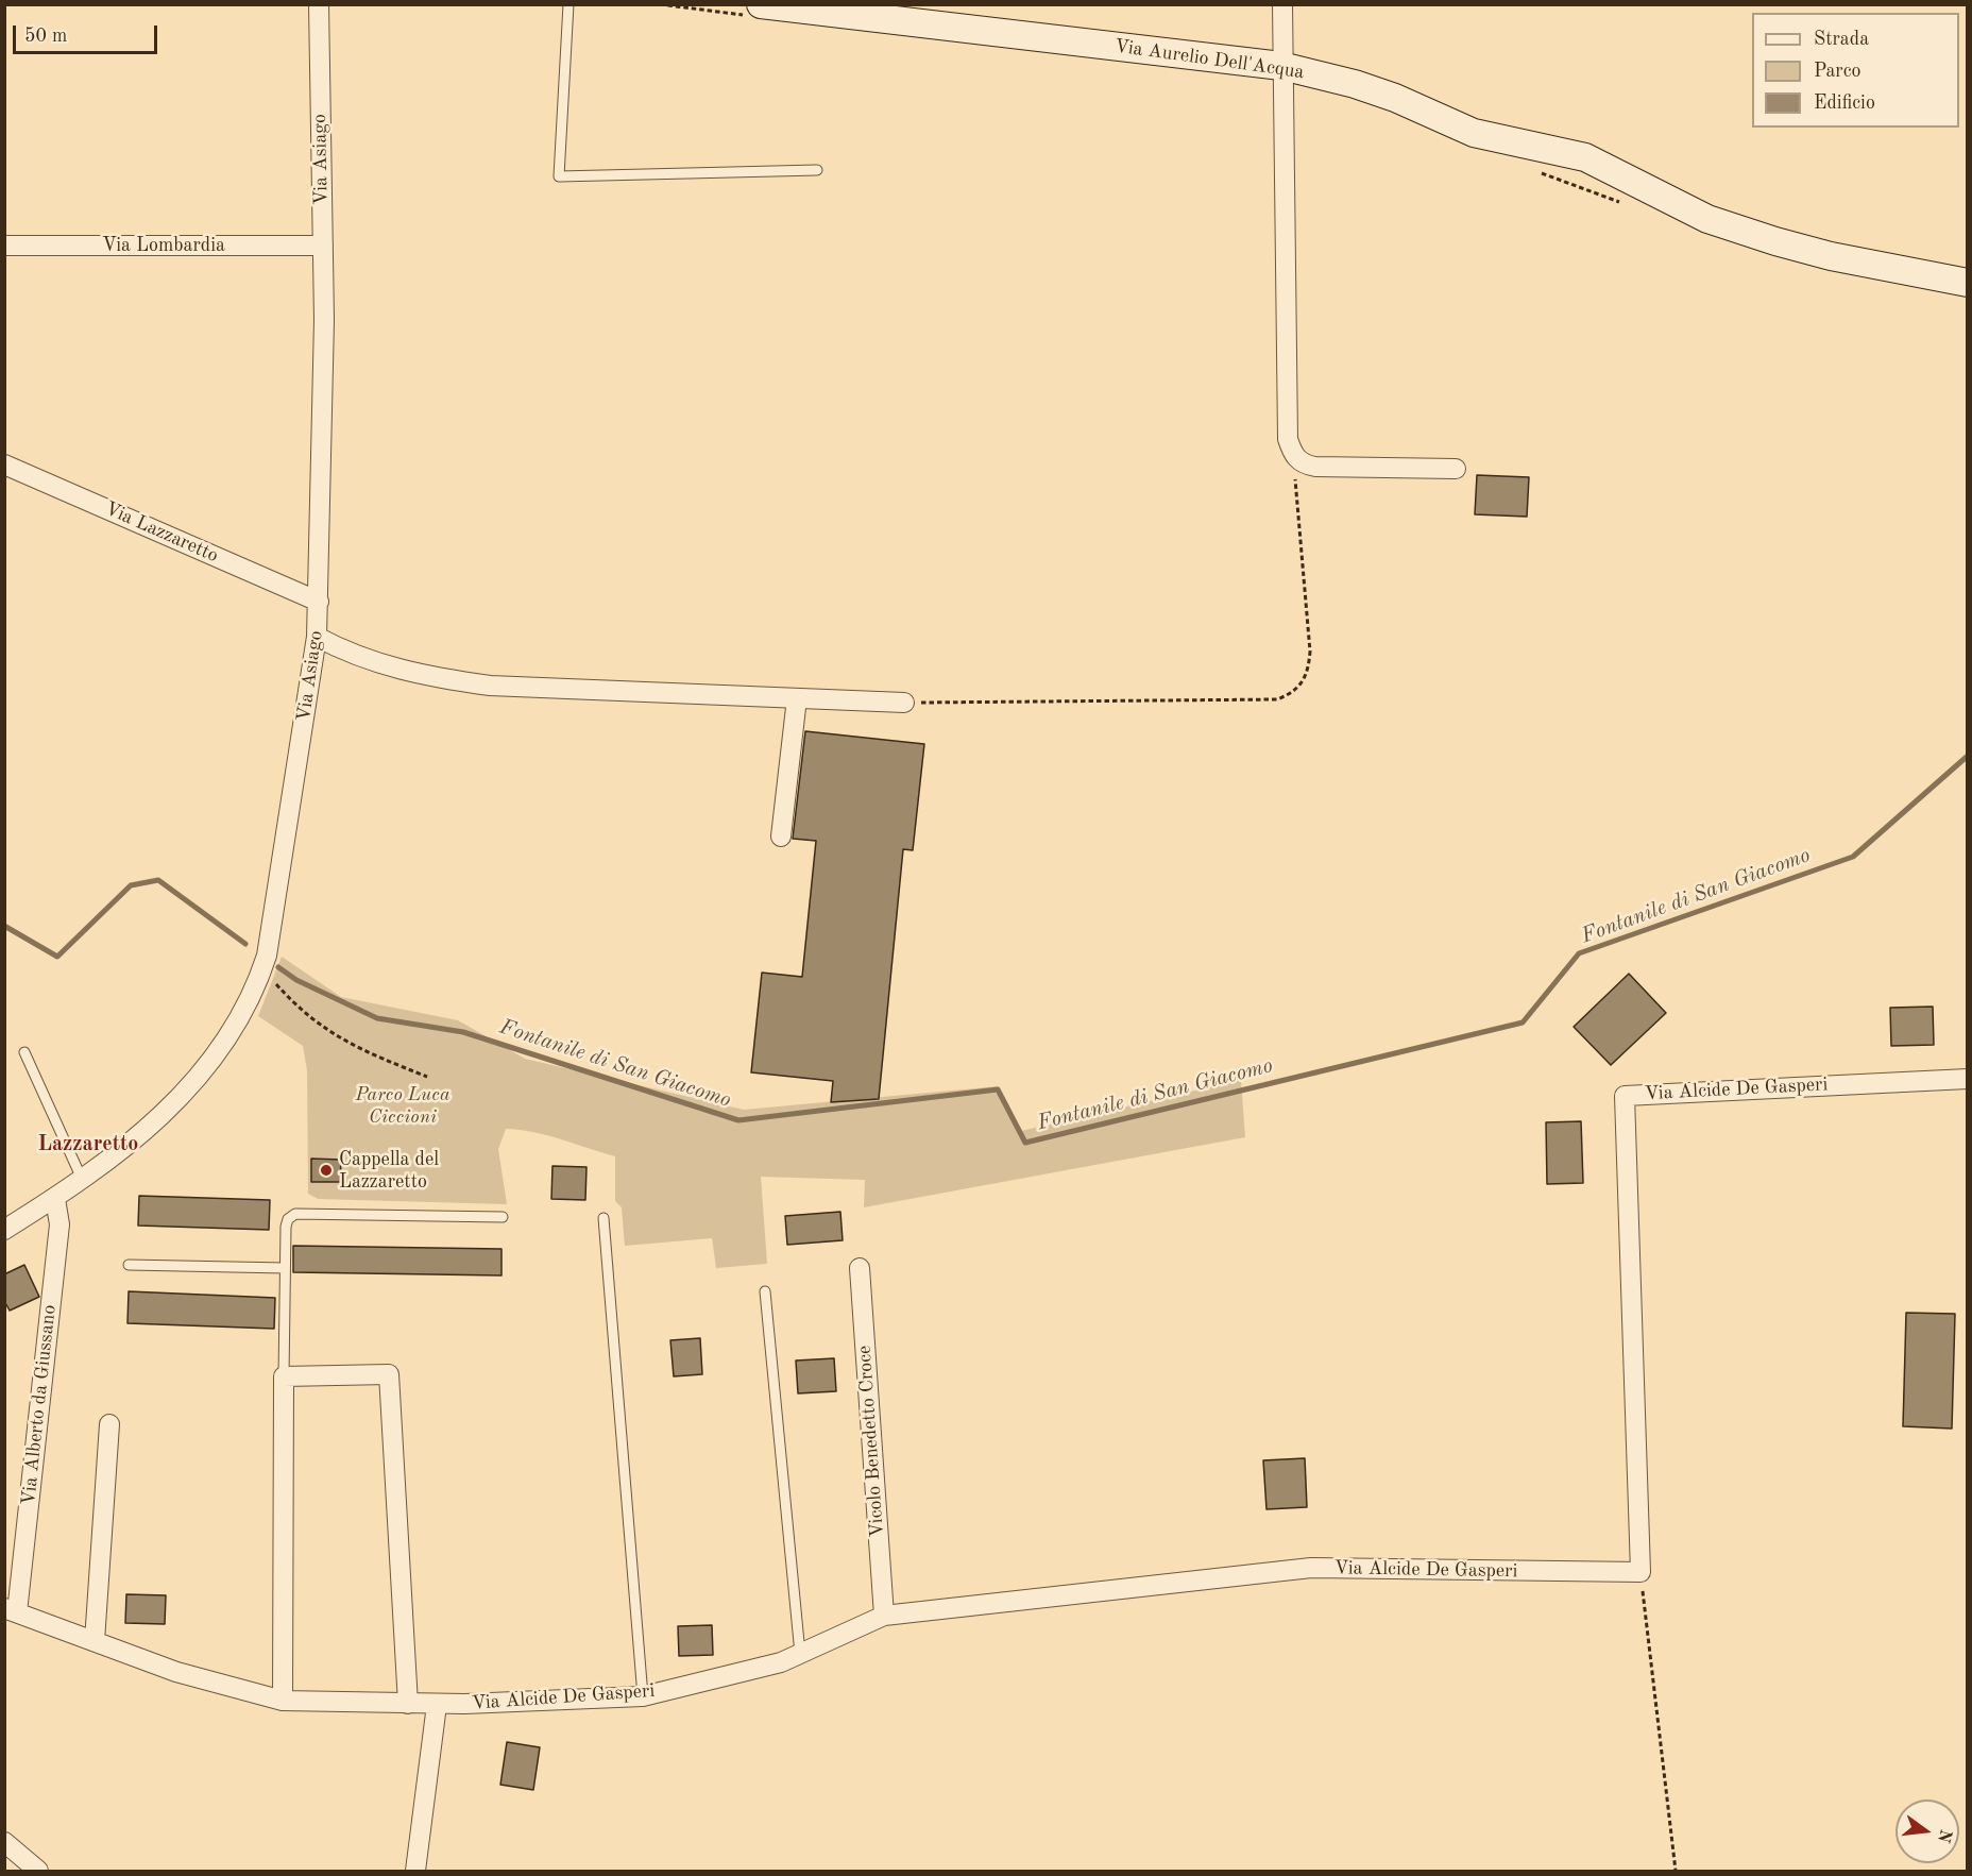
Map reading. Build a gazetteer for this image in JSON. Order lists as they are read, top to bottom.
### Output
{
  "streets": {
    "street": [
      "Via Aurelio Dell'Acqua",
      "Via Asiago",
      "Via Lombardia",
      "Via Lazzaretto",
      "Via Alcide De Gasperi",
      "Via Alberto da Giussano",
      "Vicolo Benedetto Croce"
    ]
  },
  "crossings": [
    ["Via Asiago", "Via Lombardia"],
    ["Via Asiago", "Via Lazzaretto"],
    ["Via Asiago", "Via Alberto da Giussano"],
    ["Via Alcide De Gasperi", "Via Alberto da Giussano"],
    ["Via Alcide De Gasperi", "Vicolo Benedetto Croce"]
  ],
  "districts": ["Lazzaretto"],
  "water": ["Fontanile di San Giacomo"],
  "parks": ["Parco Luca Ciccioni"],
  "places": ["Cappella del Lazzaretto"],
  "legend": ["Strada", "Parco", "Edificio"],
  "scale_bar": "50 m",
  "north": "right"
}
